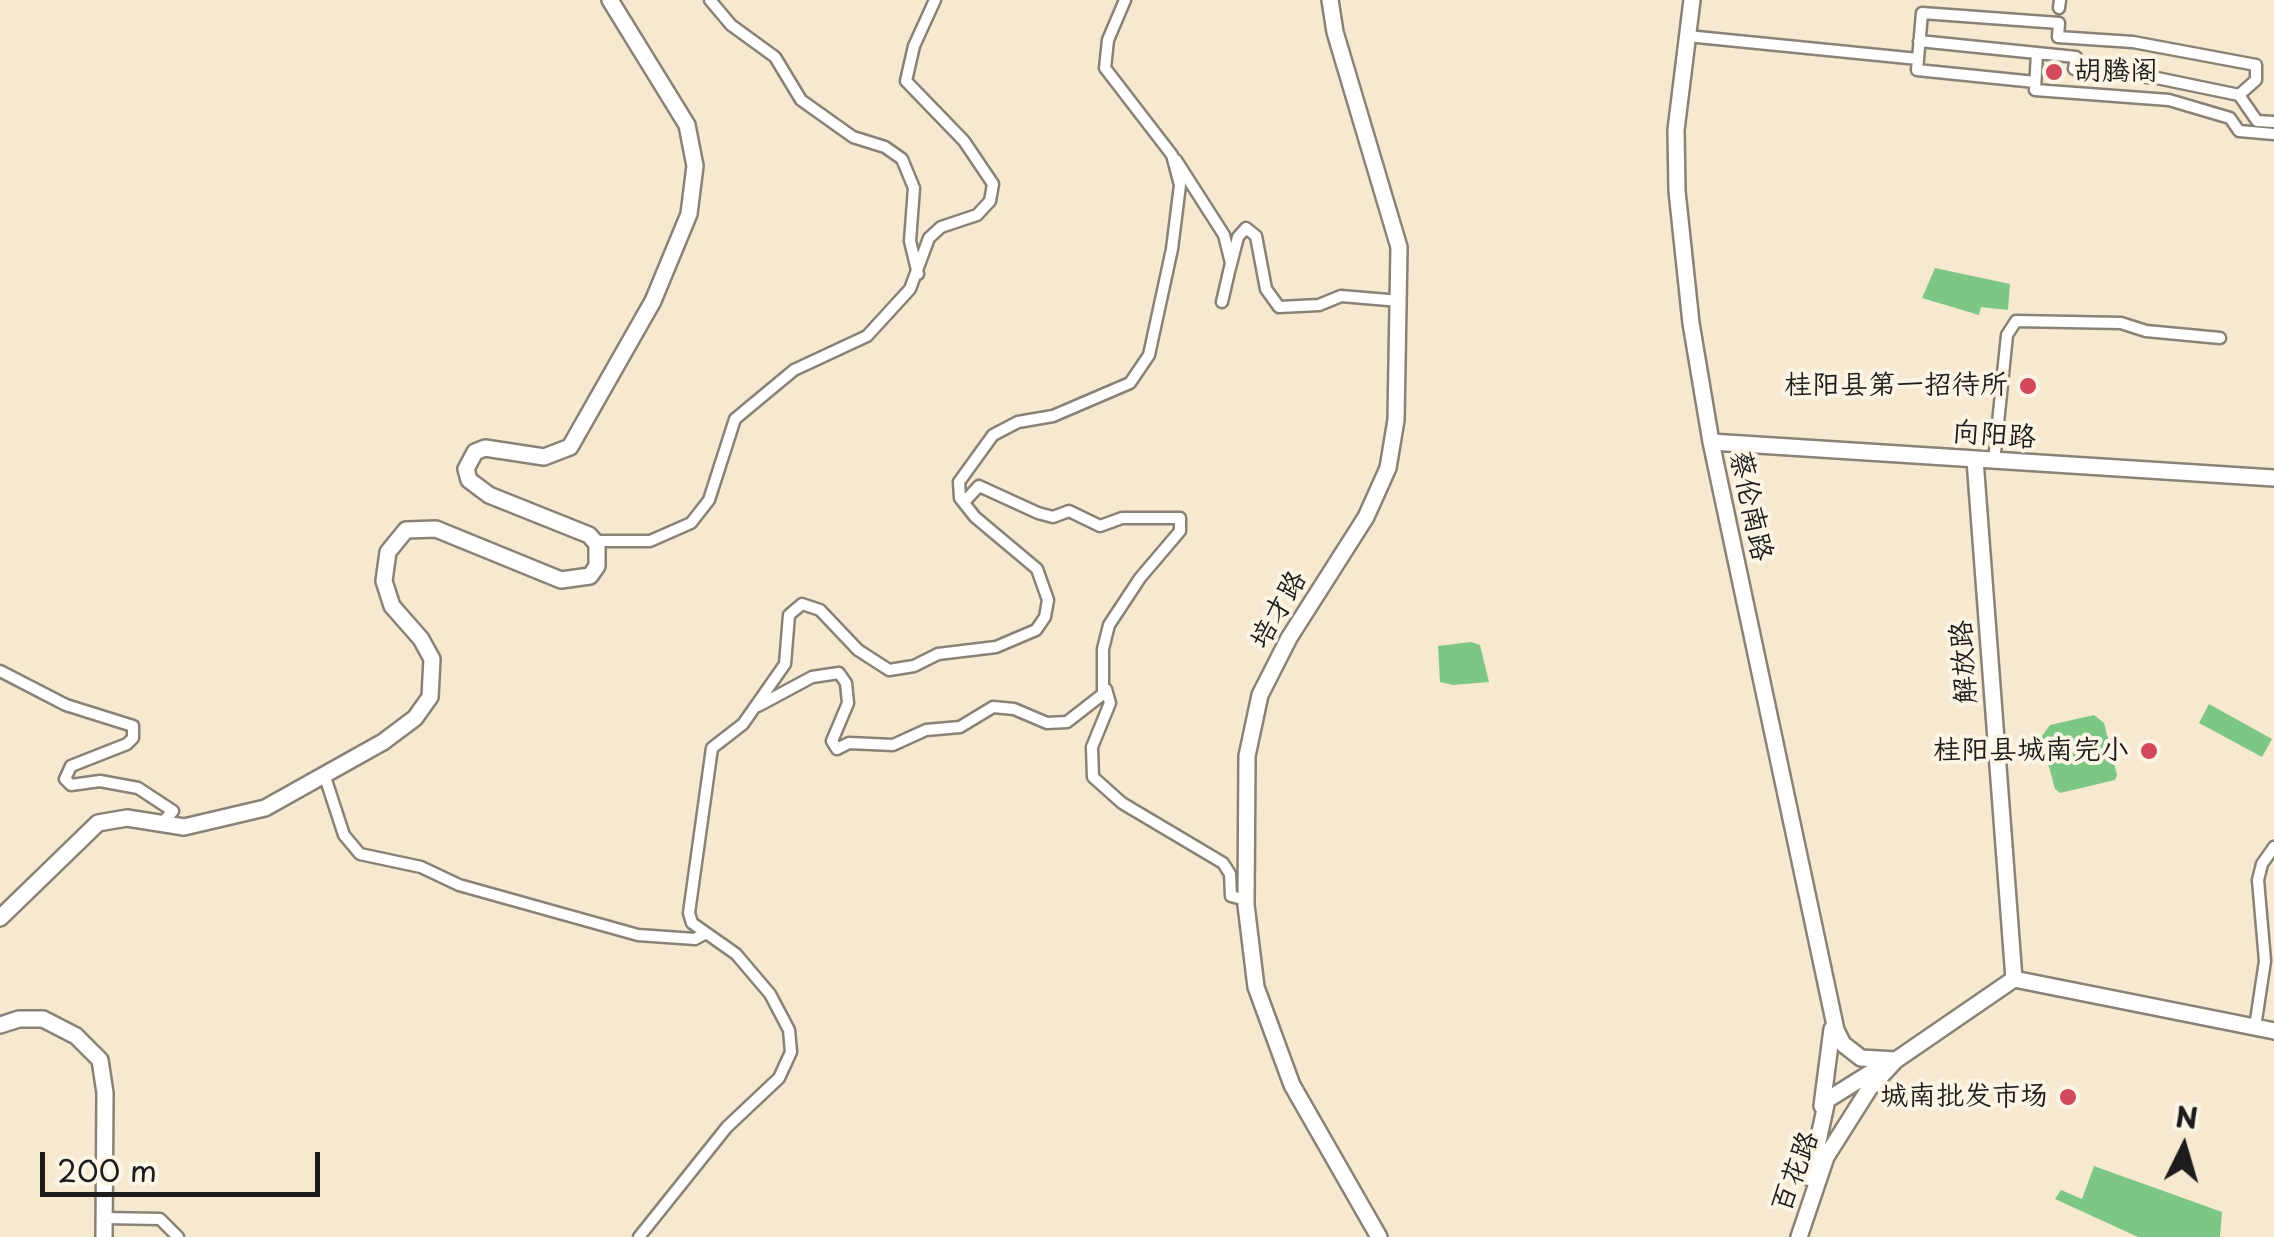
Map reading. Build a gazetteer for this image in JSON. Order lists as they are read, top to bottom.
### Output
{
  "streets": {
    "street": [
      "向阳路",
      "蔡伦南路",
      "培才路",
      "解放路",
      "百花路"
    ]
  },
  "crossings": [
    ["向阳路", "蔡伦南路"],
    ["向阳路", "解放路"],
    ["蔡伦南路", "百花路"],
    ["解放路", "百花路"]
  ],
  "places": [
    "胡腾阁",
    "桂阳县第一招待所",
    "桂阳县城南完小",
    "城南批发市场"
  ],
  "scale_bar": "200 m",
  "north": "top"
}
